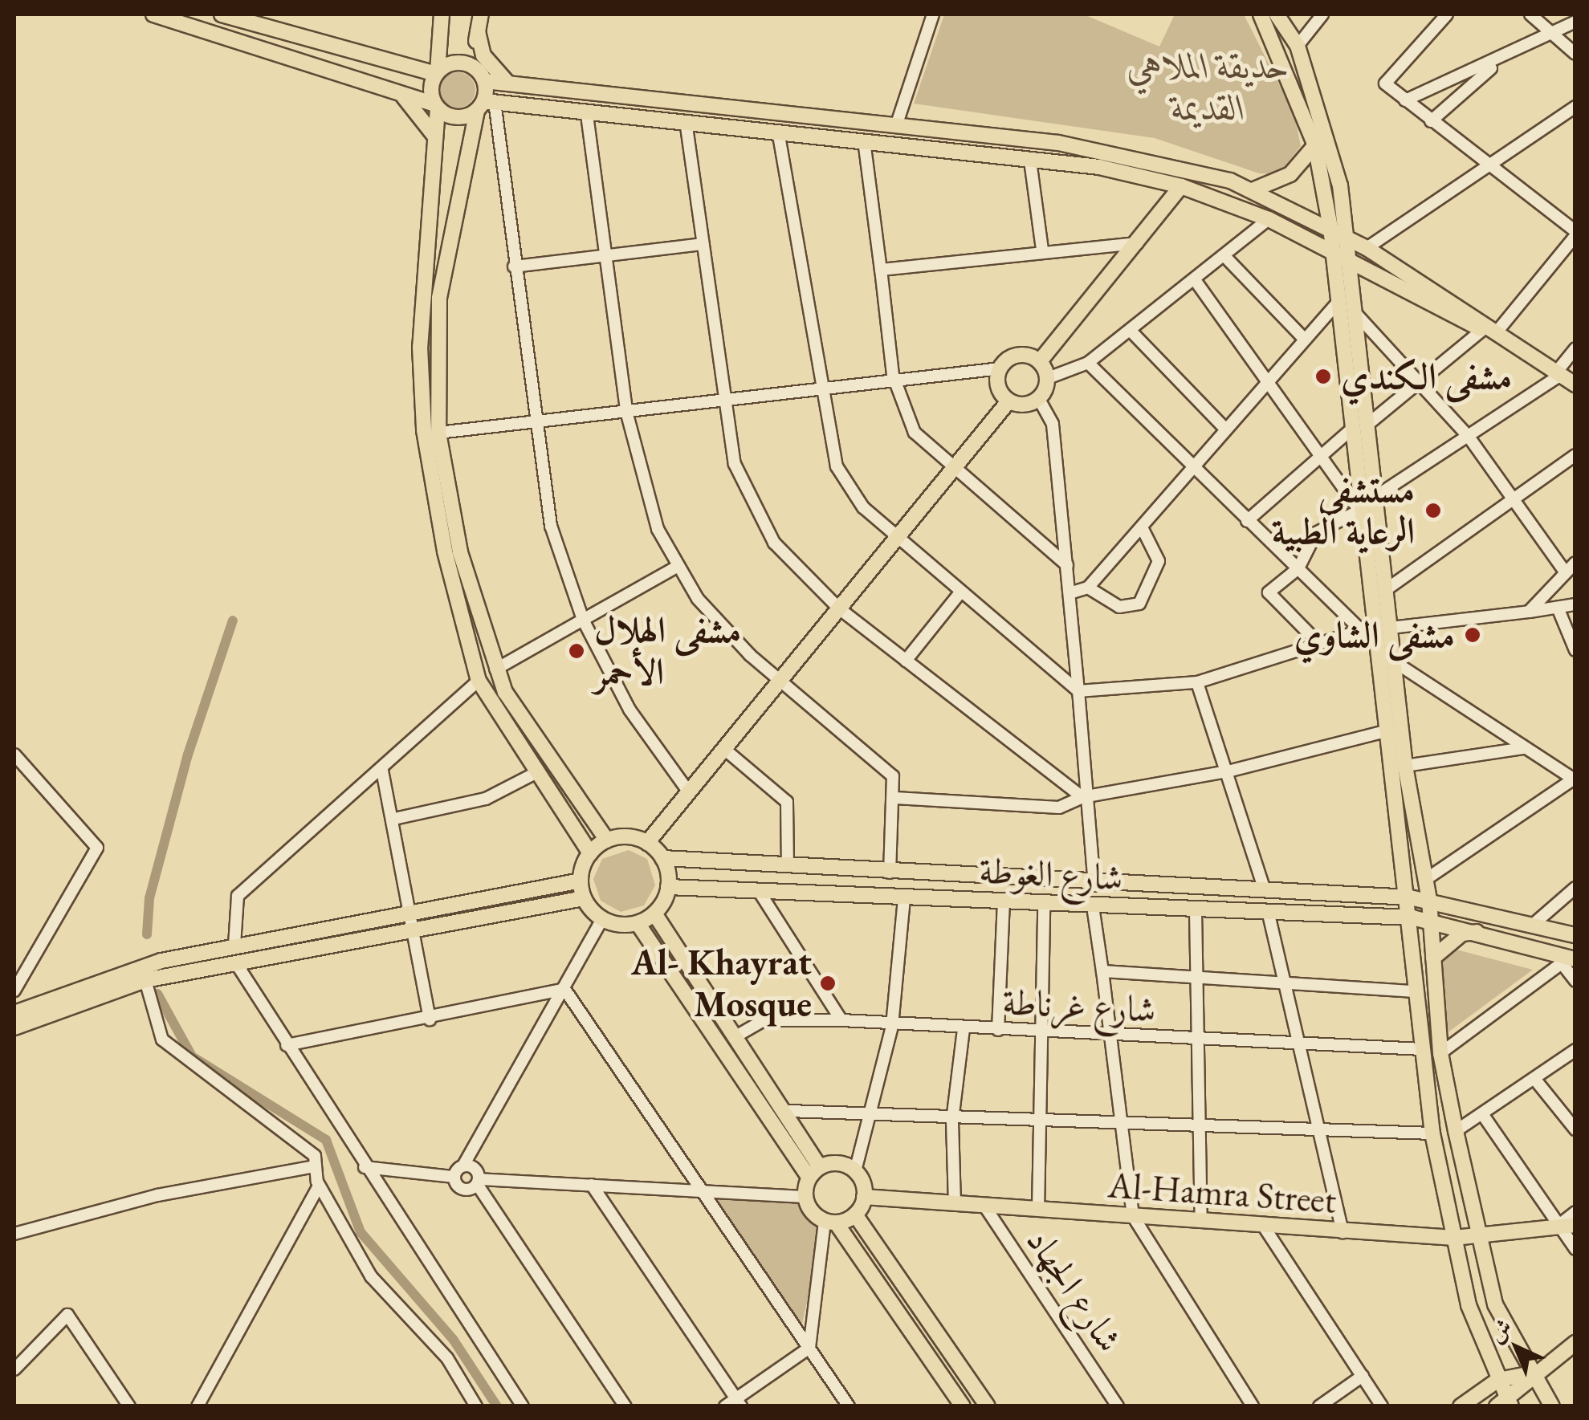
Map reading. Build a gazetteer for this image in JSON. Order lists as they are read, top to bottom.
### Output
{
  "streets": {
    "main road": ["شارع الغوطة", "Al-Hamra Street"],
    "street": ["شارع غرناطة", "شارع الجهاد"]
  },
  "crossings": [
    ["Al-Hamra Street", "شارع الجهاد"]
  ],
  "parks": ["حديقة الملاهي القديمة"],
  "places": [
    "مشفى الكندي",
    "مستشفى الرعاية الطبية",
    "مشفى الشاوي",
    "مشفى الهلال الأحمر",
    "Al- Khayrat Mosque"
  ],
  "north": "top left"
}
